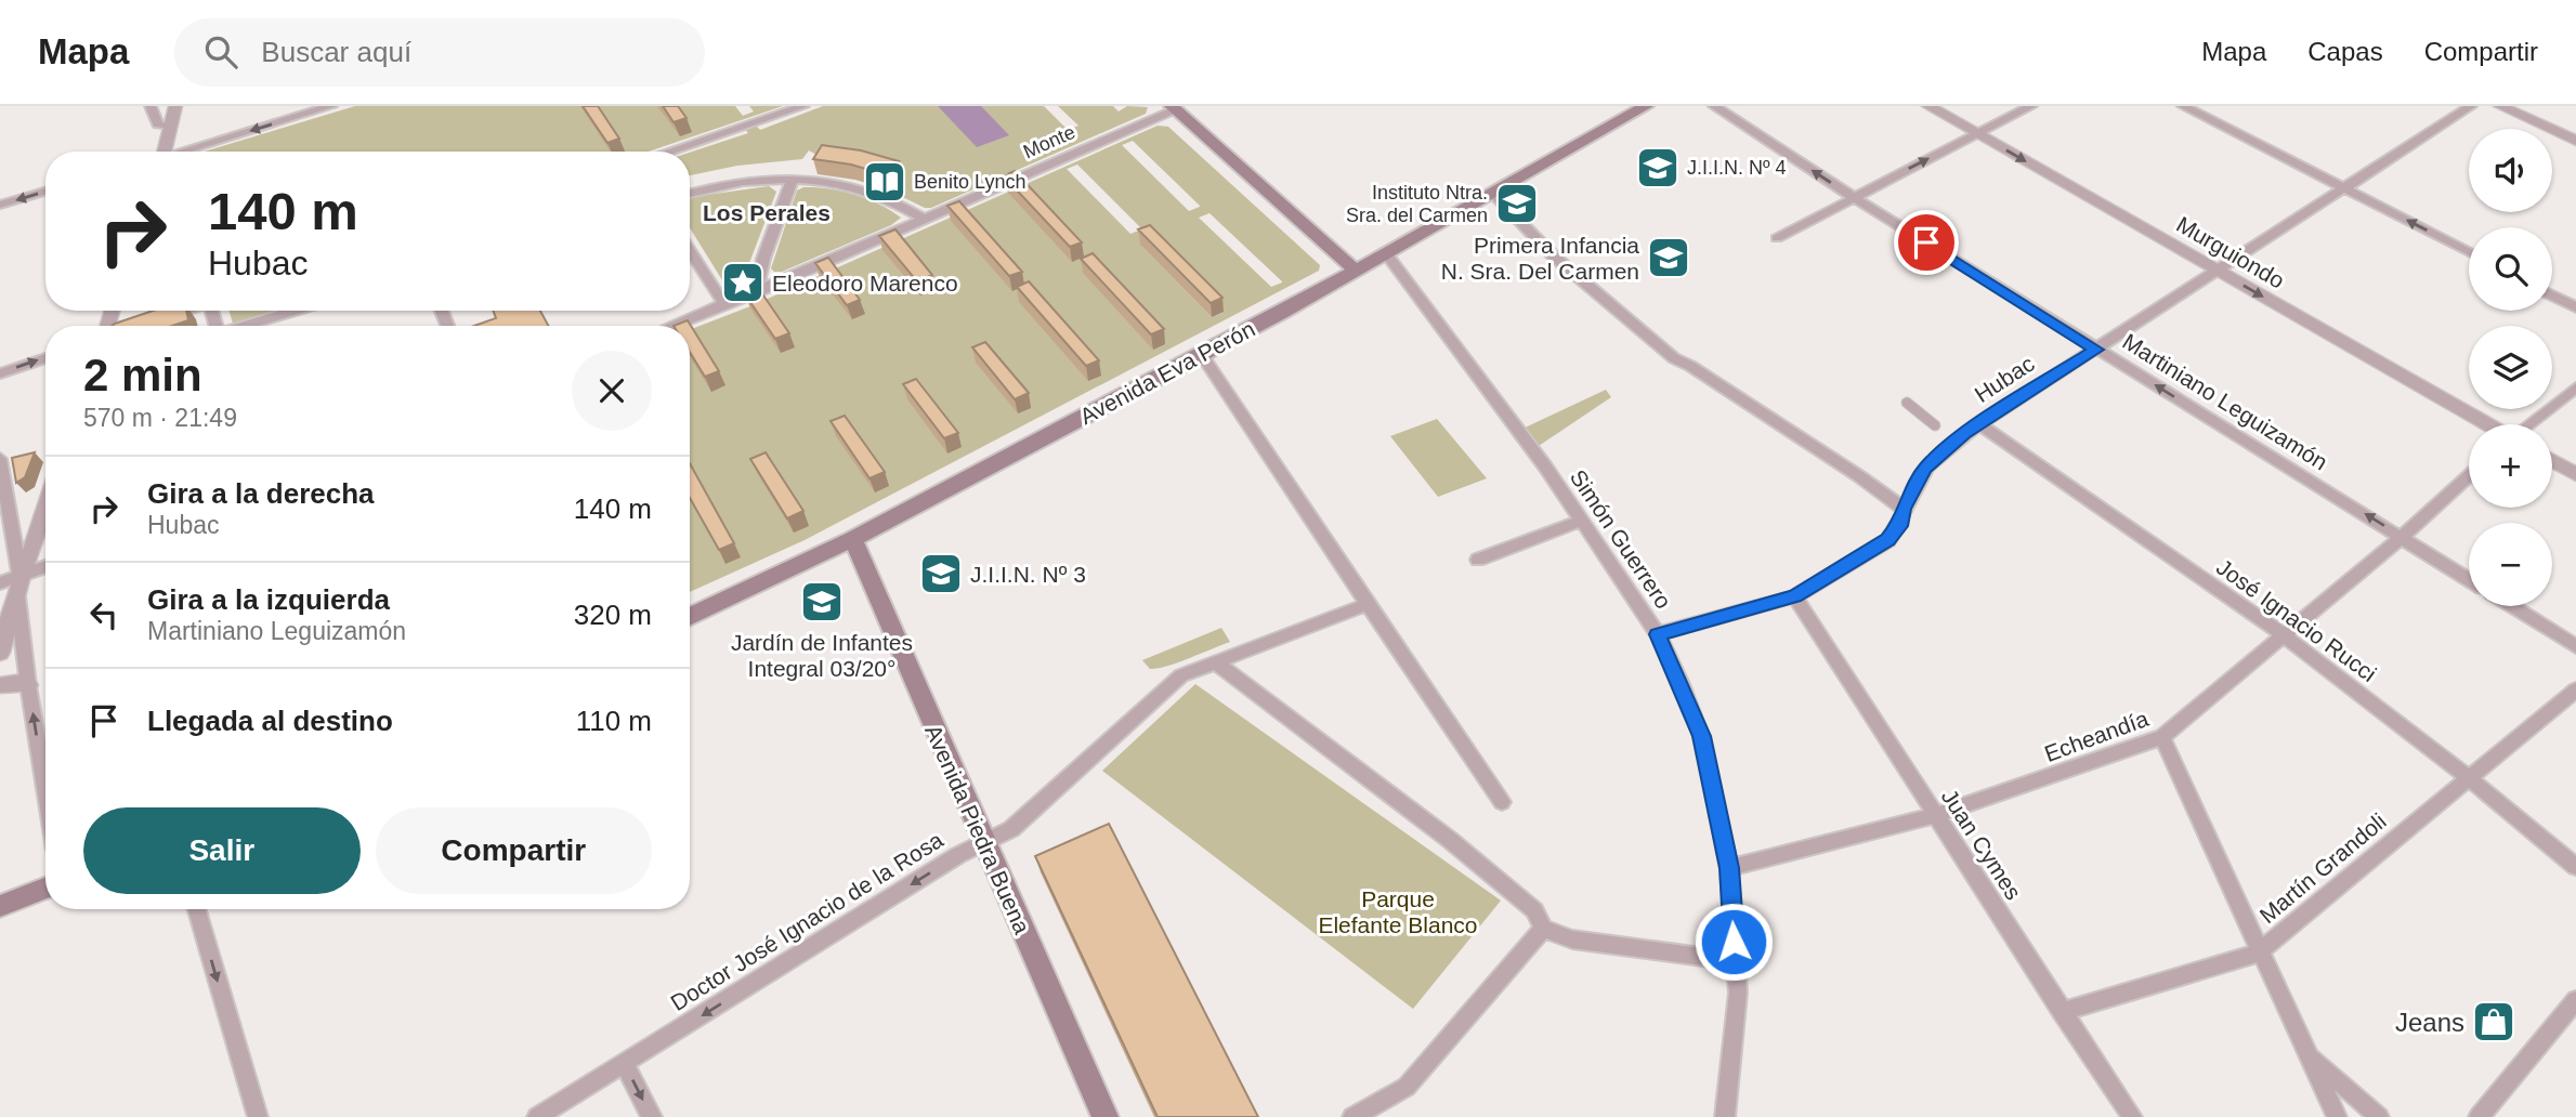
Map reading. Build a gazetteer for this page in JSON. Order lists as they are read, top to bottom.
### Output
{
  "streets": {
    "main road": ["Avenida Eva Perón", "Avenida Piedra Buena"],
    "street": [
      "Monte",
      "Murguiondo",
      "Hubac",
      "Martiniano Leguizamón",
      "Simón Guerrero",
      "José Ignacio Rucci",
      "Echeandía",
      "Juan Cymes",
      "Martín Grandoli",
      "Doctor José Ignacio de la Rosa"
    ]
  },
  "crossings": [
    ["Murguiondo", "Hubac"],
    ["Avenida Eva Perón", "Simón Guerrero"],
    ["Avenida Eva Perón", "Avenida Piedra Buena"],
    ["Hubac", "Martiniano Leguizamón"],
    ["Hubac", "Simón Guerrero"],
    ["Hubac", "José Ignacio Rucci"],
    ["Hubac", "Juan Cymes"],
    ["Martiniano Leguizamón", "Echeandía"],
    ["Simón Guerrero", "Echeandía"],
    ["José Ignacio Rucci", "Echeandía"],
    ["José Ignacio Rucci", "Martín Grandoli"],
    ["Echeandía", "Juan Cymes"],
    ["Avenida Piedra Buena", "Doctor José Ignacio de la Rosa"],
    ["Juan Cymes", "Martín Grandoli"]
  ],
  "one_way": ["Martiniano Leguizamón", "Doctor José Ignacio de la Rosa"],
  "districts": ["Los Perales"],
  "parks": ["Parque Elefante Blanco"],
  "places": {
    "school or university": [
      "J.I.I.N. Nº 4",
      "Instituto Ntra. Sra. del Carmen",
      "Primera Infancia N. Sra. Del Carmen",
      "J.I.I.N. Nº 3",
      "Jardín de Infantes Integral 03/20°"
    ],
    "library": ["Benito Lynch"],
    "place": ["Eleodoro Marenco"],
    "shop": ["Jeans"]
  },
  "page": {
    "header": "Mapa",
    "search": "Buscar aquí",
    "nav": ["Mapa", "Capas", "Compartir"],
    "map_buttons": ["+", "−"],
    "turn": ["140 m", "Hubac"],
    "heading": ["2 min", "570 m · 21:49"],
    "list": [
      {
        "name": "Gira a la derecha",
        "note": "Hubac",
        "value": "140 m"
      },
      {
        "name": "Gira a la izquierda",
        "note": "Martiniano Leguizamón",
        "value": "320 m"
      },
      {
        "name": "Llegada al destino",
        "value": "110 m"
      }
    ],
    "buttons": ["Salir", "Compartir"]
  }
}
